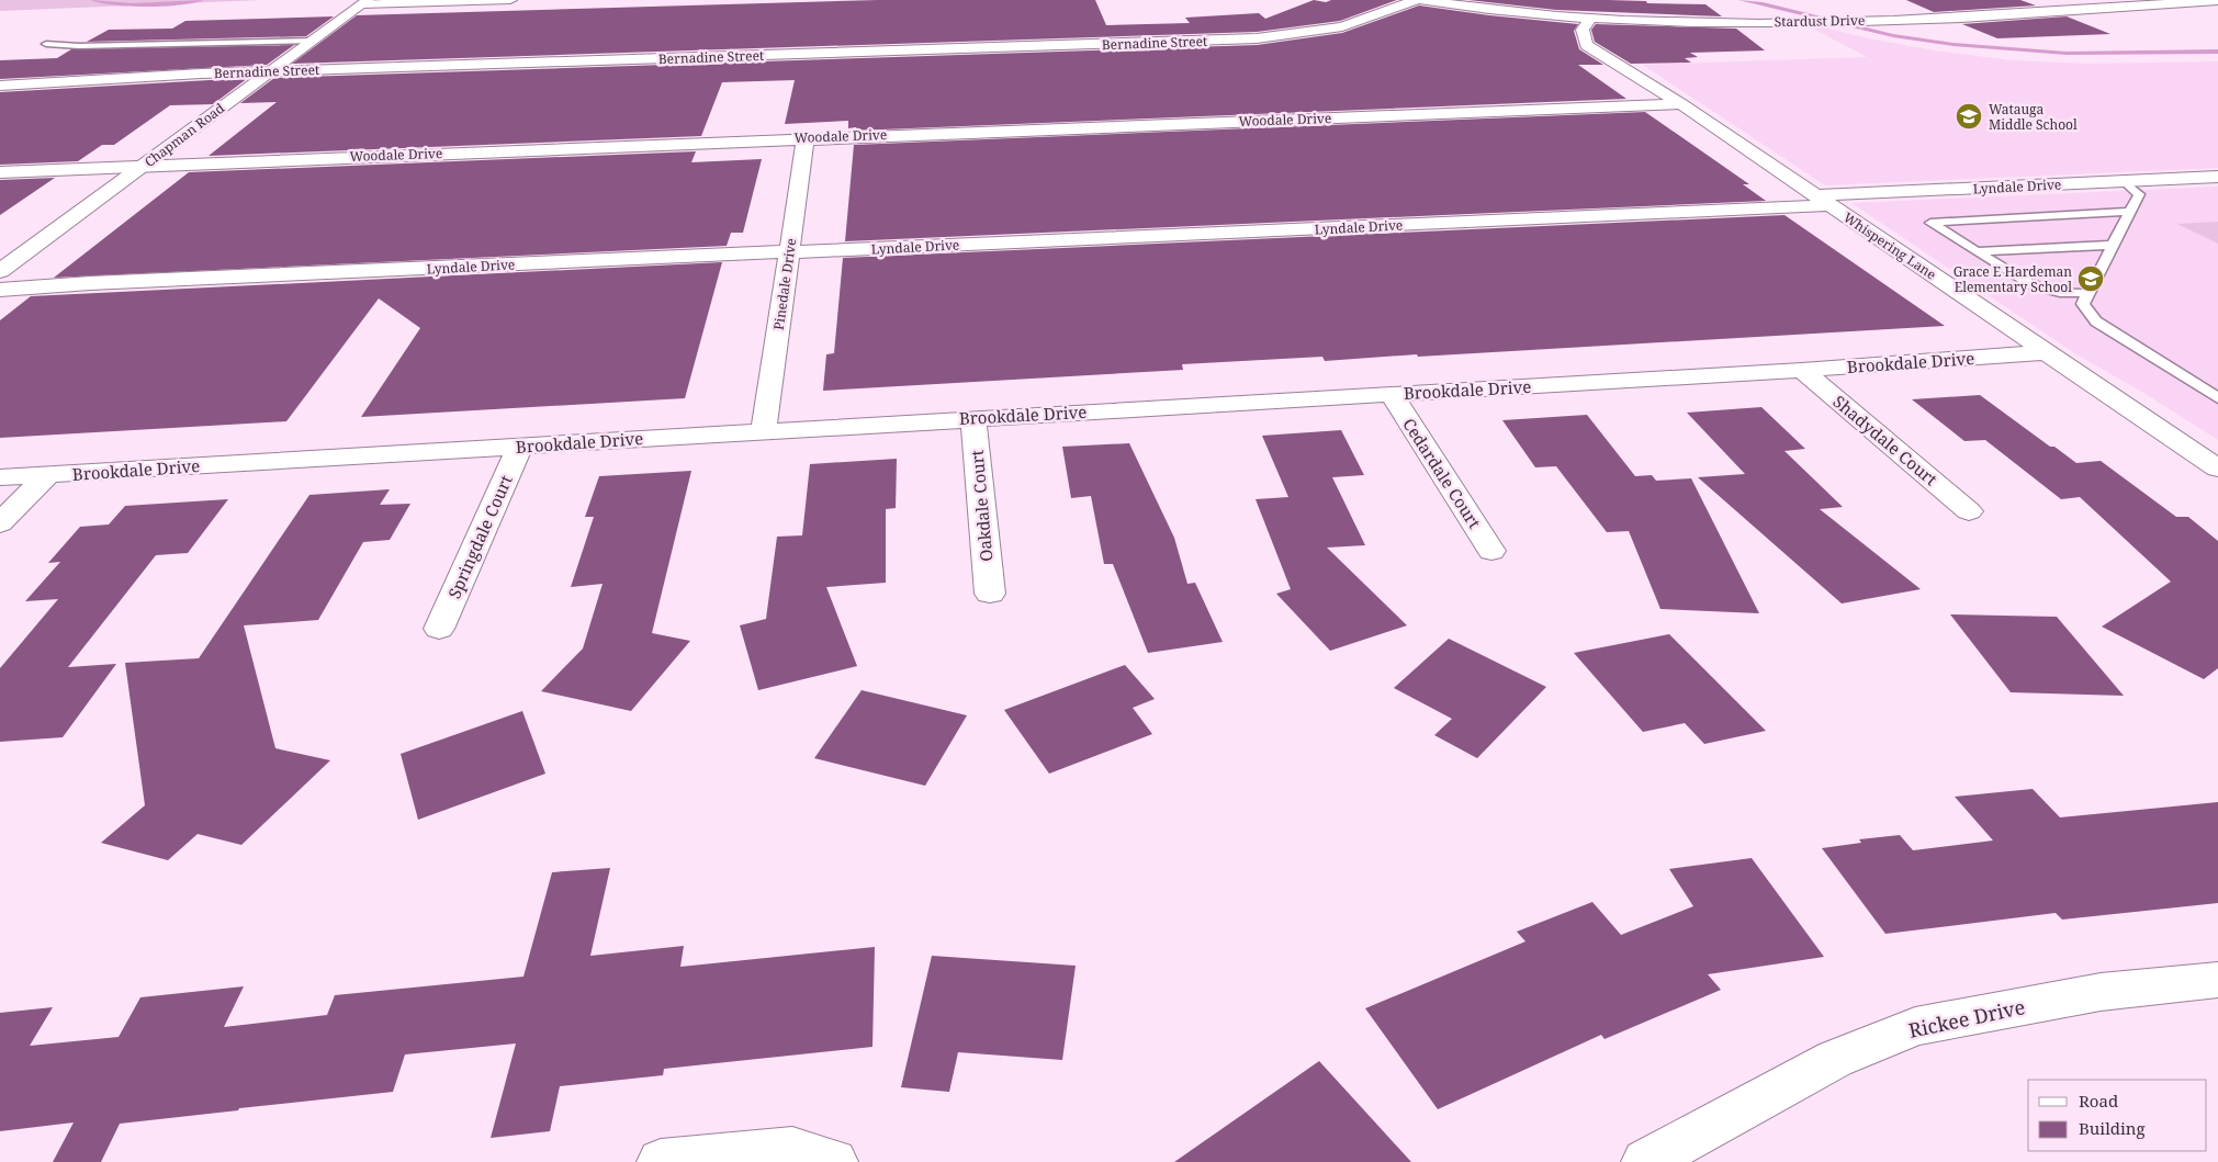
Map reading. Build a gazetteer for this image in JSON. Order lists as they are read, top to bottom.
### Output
{
  "streets": {
    "street": [
      "Stardust Drive",
      "Bernadine Street",
      "Woodale Drive",
      "Chapman Road",
      "Lyndale Drive",
      "Whispering Lane",
      "Pinedale Drive",
      "Brookdale Drive",
      "Shadydale Court",
      "Cedardale Court",
      "Oakdale Court",
      "Springdale Court",
      "Rickee Drive"
    ]
  },
  "crossings": [
    ["Stardust Drive", "Whispering Lane"],
    ["Bernadine Street", "Chapman Road"],
    ["Woodale Drive", "Chapman Road"],
    ["Woodale Drive", "Whispering Lane"],
    ["Woodale Drive", "Pinedale Drive"],
    ["Lyndale Drive", "Whispering Lane"],
    ["Lyndale Drive", "Pinedale Drive"],
    ["Whispering Lane", "Brookdale Drive"],
    ["Pinedale Drive", "Brookdale Drive"],
    ["Brookdale Drive", "Shadydale Court"],
    ["Brookdale Drive", "Cedardale Court"],
    ["Brookdale Drive", "Oakdale Court"],
    ["Brookdale Drive", "Springdale Court"]
  ],
  "places": {
    "school or university": ["Watauga Middle School", "Grace E Hardeman Elementary School"]
  },
  "legend": ["Road", "Building"]
}
